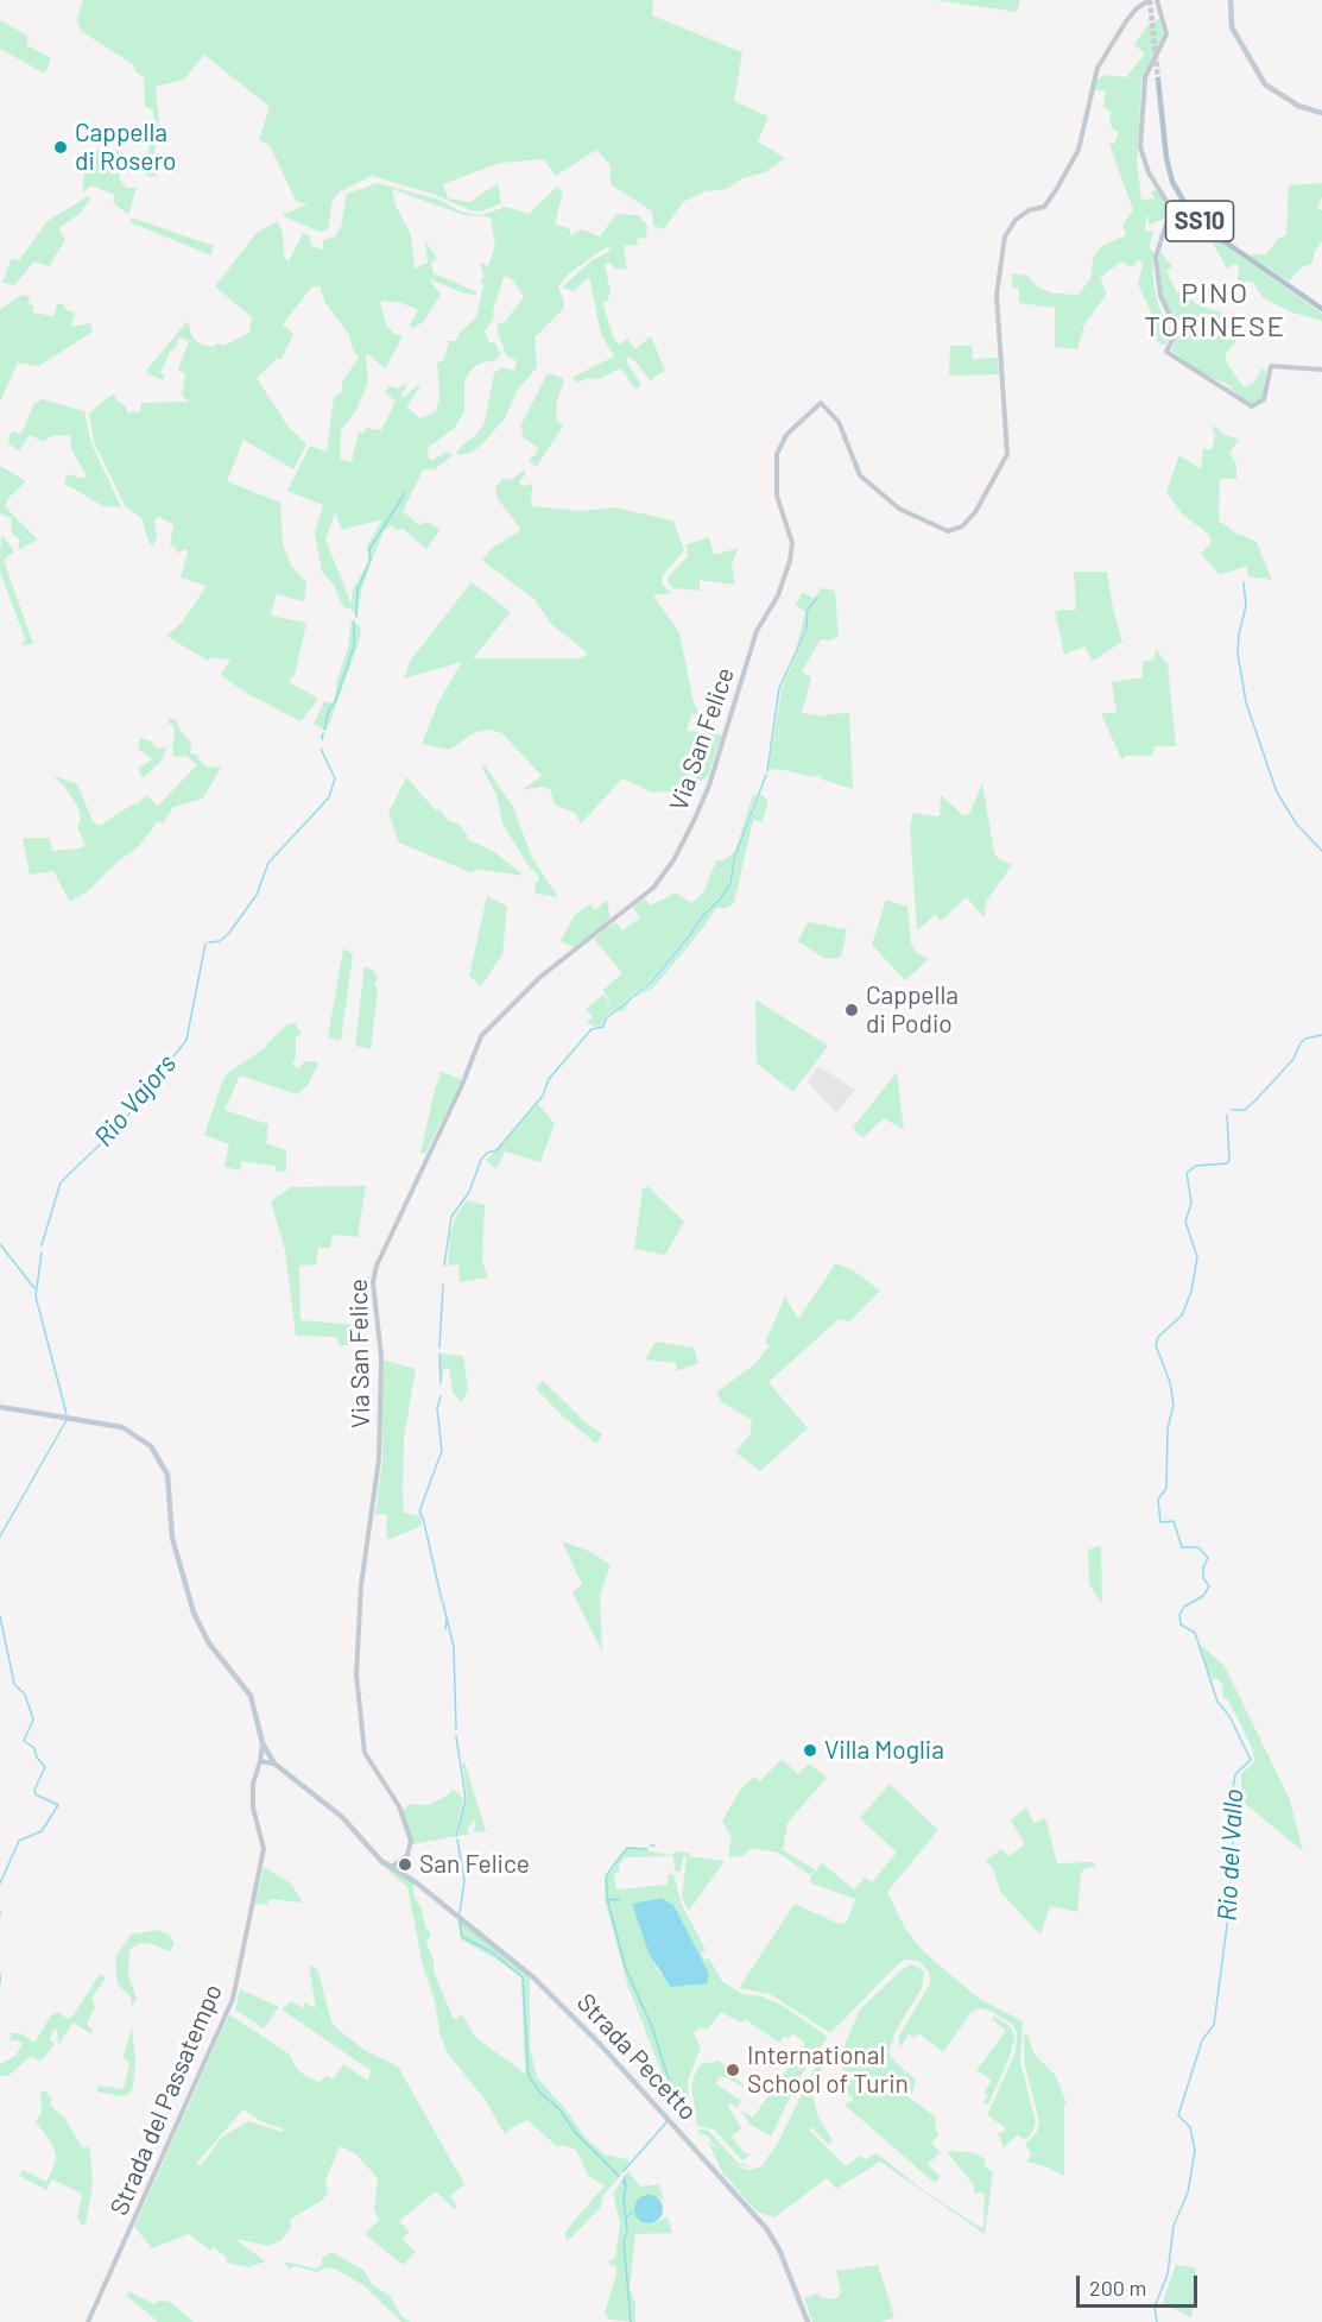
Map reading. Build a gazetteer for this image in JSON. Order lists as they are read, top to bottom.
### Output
{
  "streets": {
    "main road": ["SS10", "Strada Pecetto"],
    "street": ["Via San Felice", "Strada del Passatempo"]
  },
  "crossings": [
    ["Via San Felice", "Strada Pecetto"]
  ],
  "districts": ["PINO TORINESE"],
  "water": ["Rio Vajors", "Rio del Vallo"],
  "places": [
    "Cappella di Rosero",
    "Cappella di Podio",
    "Villa Moglia",
    "San Felice",
    "International School of Turin"
  ],
  "scale_bar": "200 m"
}
